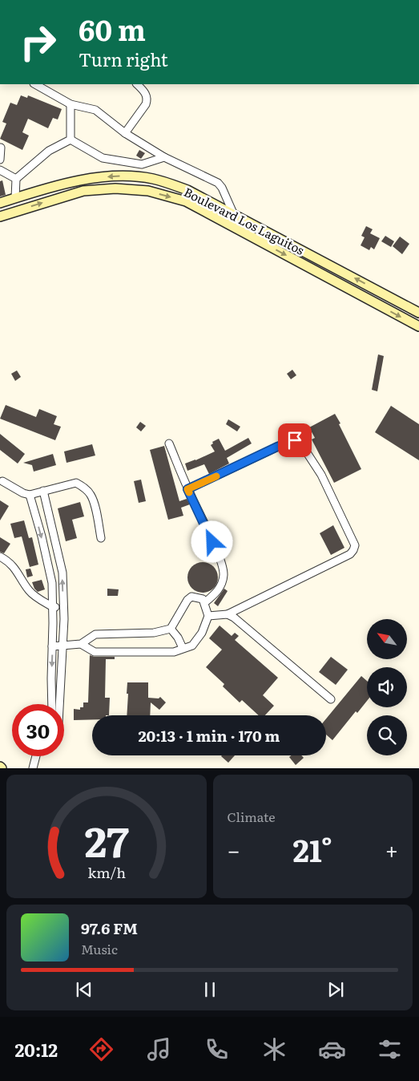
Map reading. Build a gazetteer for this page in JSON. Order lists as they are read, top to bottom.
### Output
{
  "streets": {
    "main road": ["Boulevard Los Laguitos"]
  },
  "north": "top left",
  "page": {
    "turn": ["60 m", "Turn right"],
    "limit": "30",
    "trip": "20:13 · 1 min · 170 m",
    "tile": "Climate",
    "heat": ["−", "21°", "+"],
    "song": ["97.6 FM", "Music"],
    "tabs": "20:12",
    "gauge": ["27", "km/h"]
  }
}
